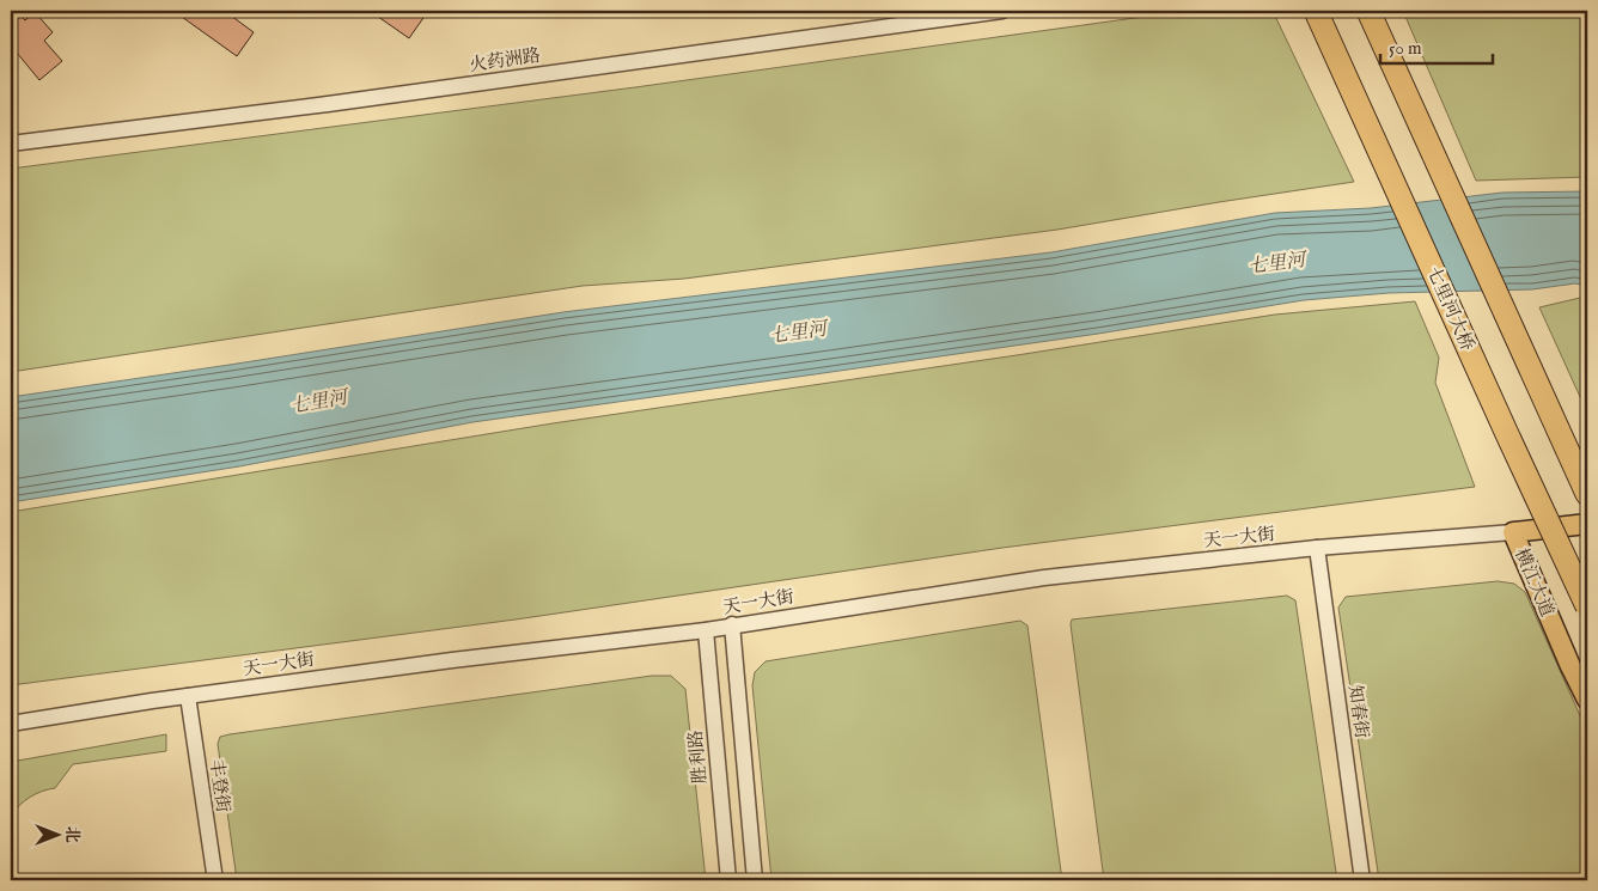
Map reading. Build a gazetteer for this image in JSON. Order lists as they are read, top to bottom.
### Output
{
  "streets": {
    "highway": ["七里河大桥"],
    "main road": ["横江大道"],
    "street": [
      "火药洲路",
      "天一大街",
      "知春街",
      "胜利路",
      "丰登街"
    ]
  },
  "crossings": [
    ["天一大街", "横江大道"],
    ["天一大街", "知春街"],
    ["天一大街", "胜利路"],
    ["天一大街", "丰登街"]
  ],
  "water": ["七里河"],
  "scale_bar": "50 m",
  "north": "right"
}
